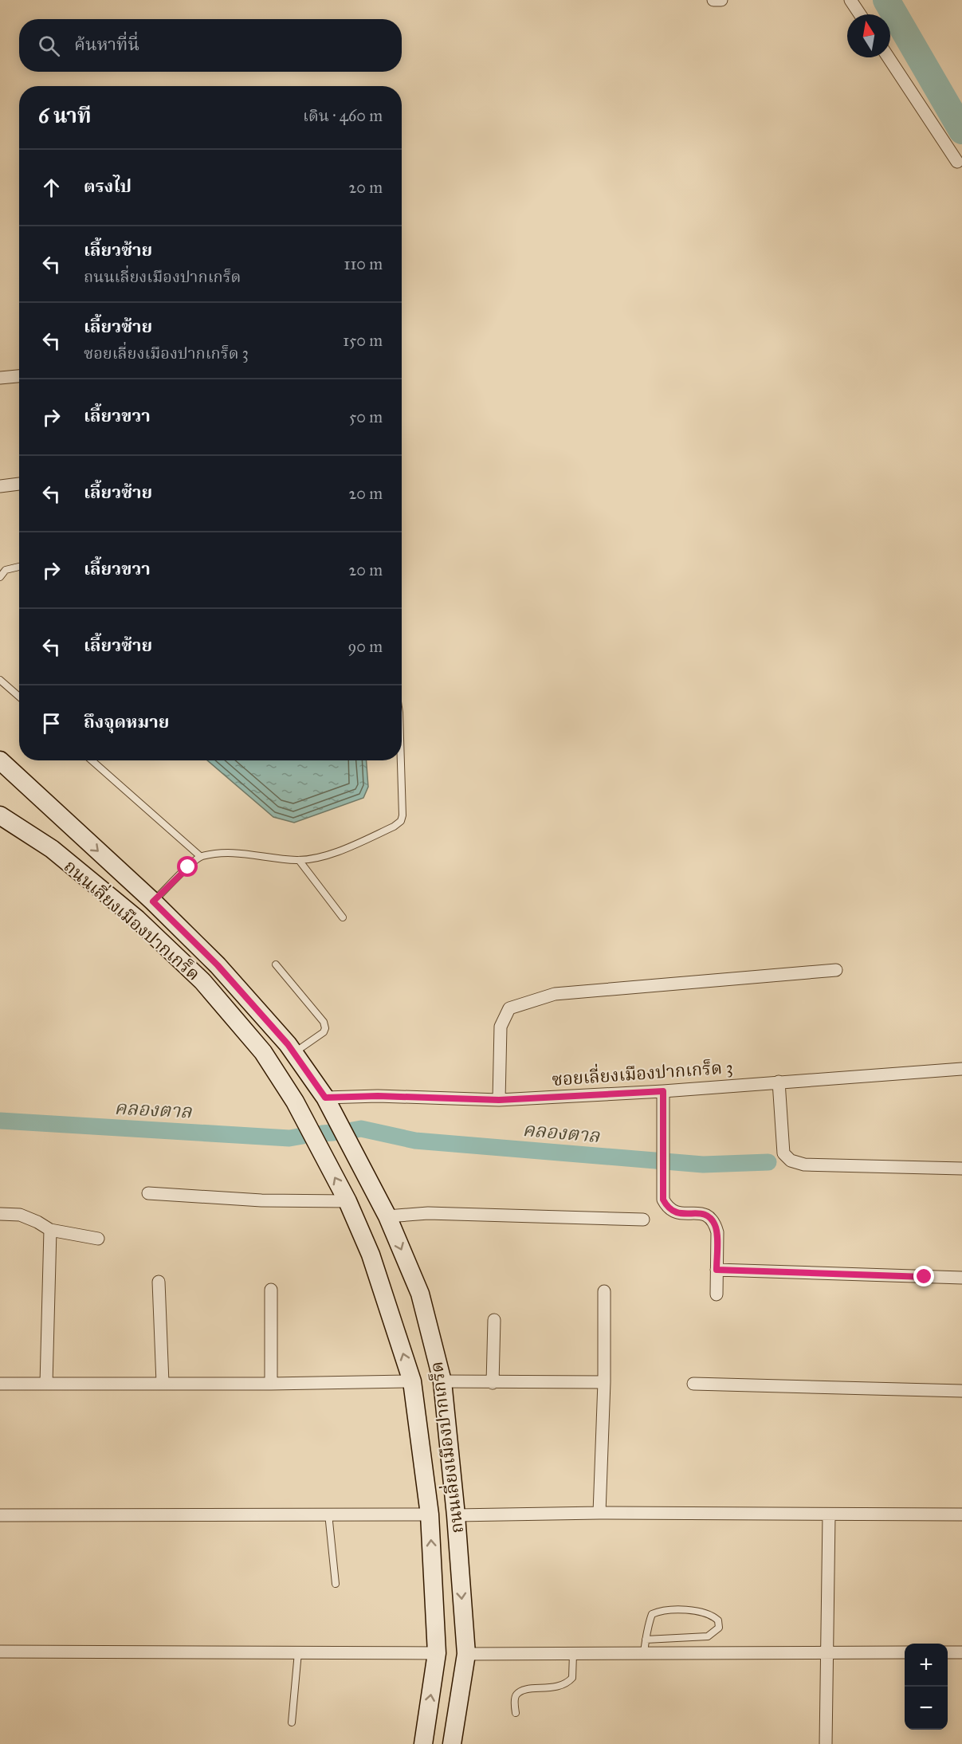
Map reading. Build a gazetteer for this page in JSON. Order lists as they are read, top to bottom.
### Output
{
  "streets": {
    "main road": ["ถนนเลี่ยงเมืองปากเกร็ด"],
    "street": ["ซอยเลี่ยงเมืองปากเกร็ด 3"]
  },
  "crossings": [
    ["ถนนเลี่ยงเมืองปากเกร็ด", "ซอยเลี่ยงเมืองปากเกร็ด 3"]
  ],
  "water": ["คลองตาล"],
  "north": "top",
  "page": {
    "search": "ค้นหาที่นี่",
    "heading": ["6 นาที", "เดิน · 460 m"],
    "list": [
      ["ตรงไป", "20 m"],
      ["เลี้ยวซ้าย", "ถนนเลี่ยงเมืองปากเกร็ด", "110 m"],
      ["เลี้ยวซ้าย", "ซอยเลี่ยงเมืองปากเกร็ด 3", "150 m"],
      ["เลี้ยวขวา", "50 m"],
      ["เลี้ยวซ้าย", "20 m"],
      ["เลี้ยวขวา", "20 m"],
      ["เลี้ยวซ้าย", "90 m"],
      "ถึงจุดหมาย"
    ],
    "map_buttons": ["+", "−"]
  }
}
